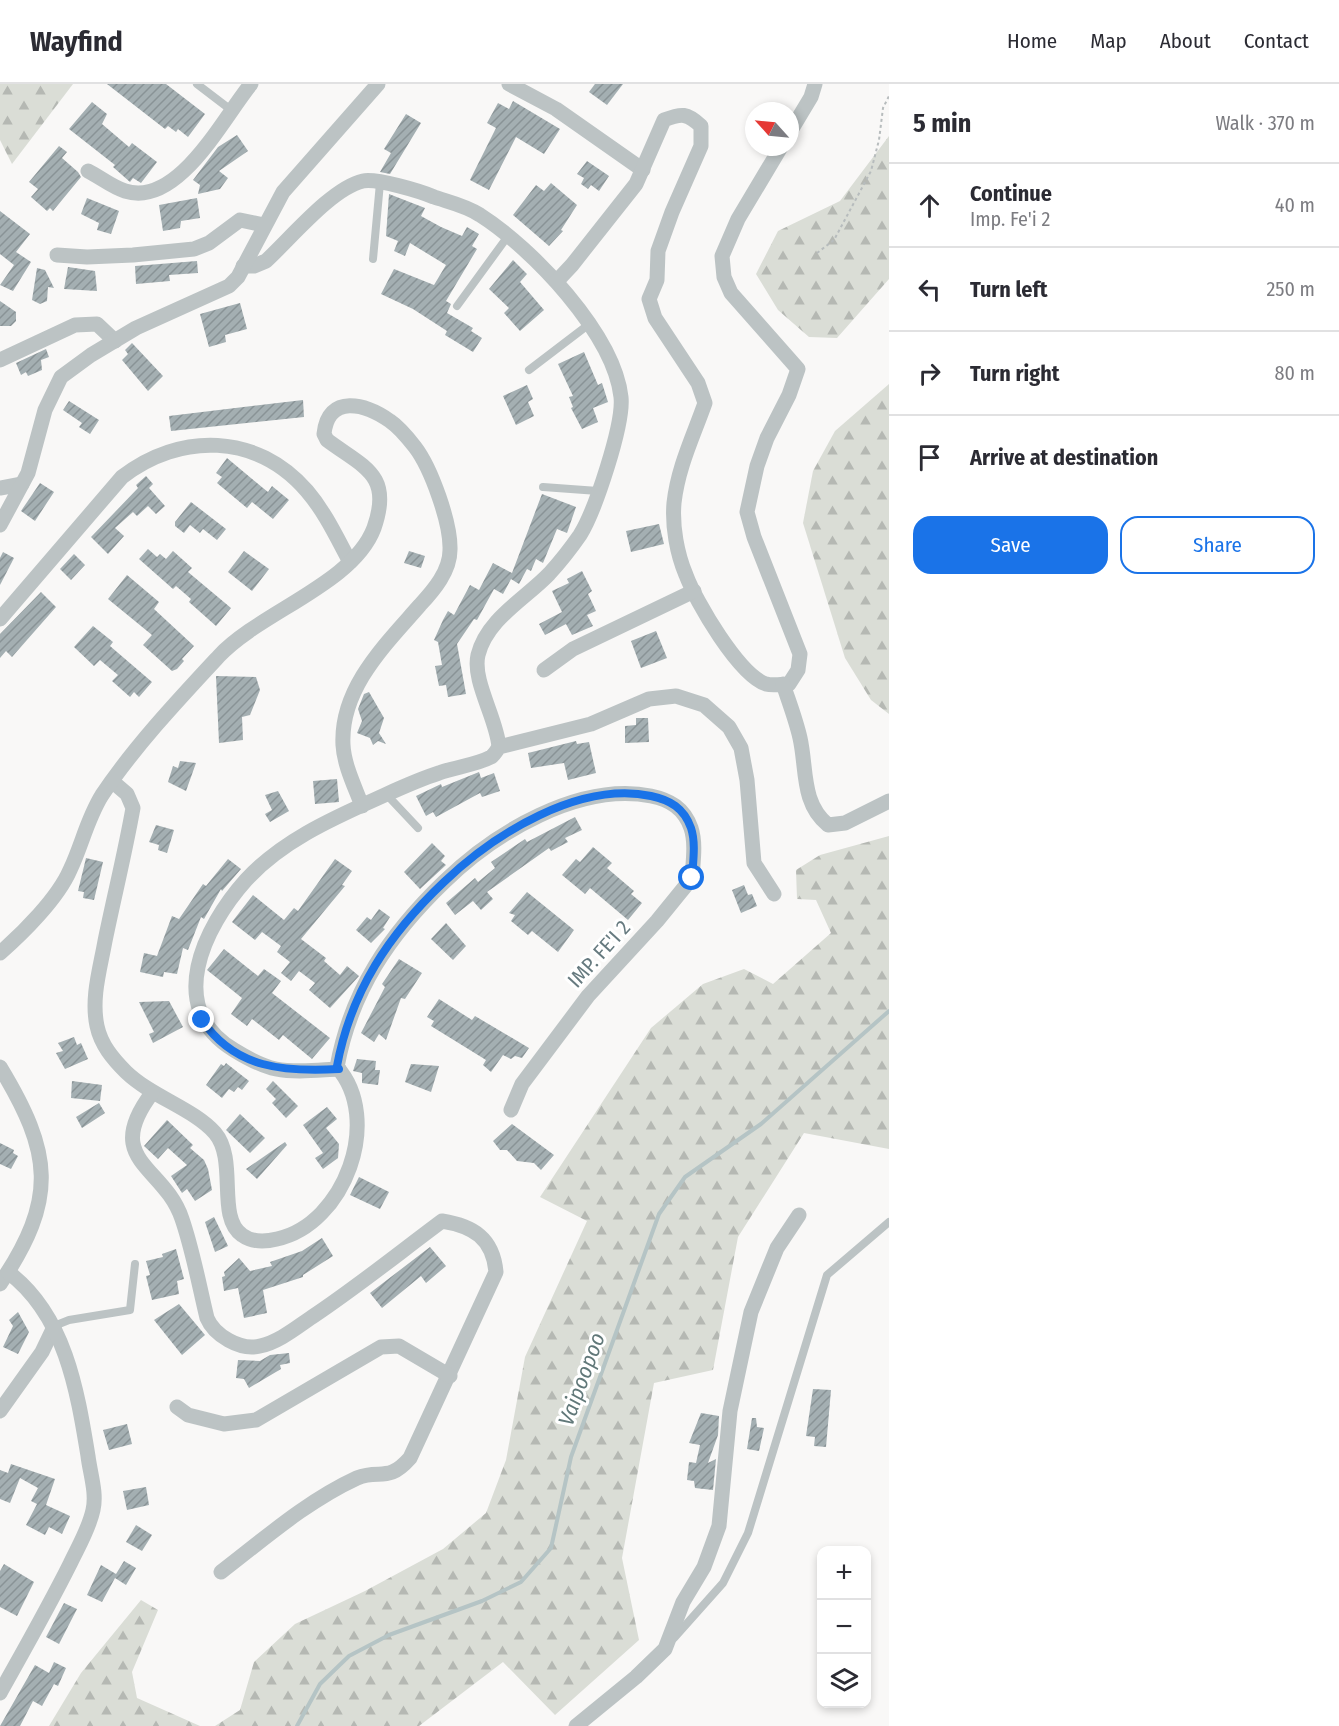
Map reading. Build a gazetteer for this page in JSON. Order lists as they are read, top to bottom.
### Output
{
  "streets": {
    "street": ["IMP. FE'I 2"]
  },
  "water": ["Vaipoopoo"],
  "north": "top left",
  "page": {
    "header": "Wayfind",
    "nav": [
      "Home",
      "Map",
      "About",
      "Contact"
    ],
    "heading": ["5 min", "Walk · 370 m"],
    "list": [
      ["Continue", "Imp. Fe'i 2", "40 m"],
      ["Turn left", "250 m"],
      ["Turn right", "80 m"],
      "Arrive at destination"
    ],
    "buttons": ["Save", "Share"],
    "map_buttons": ["+", "−"]
  }
}
